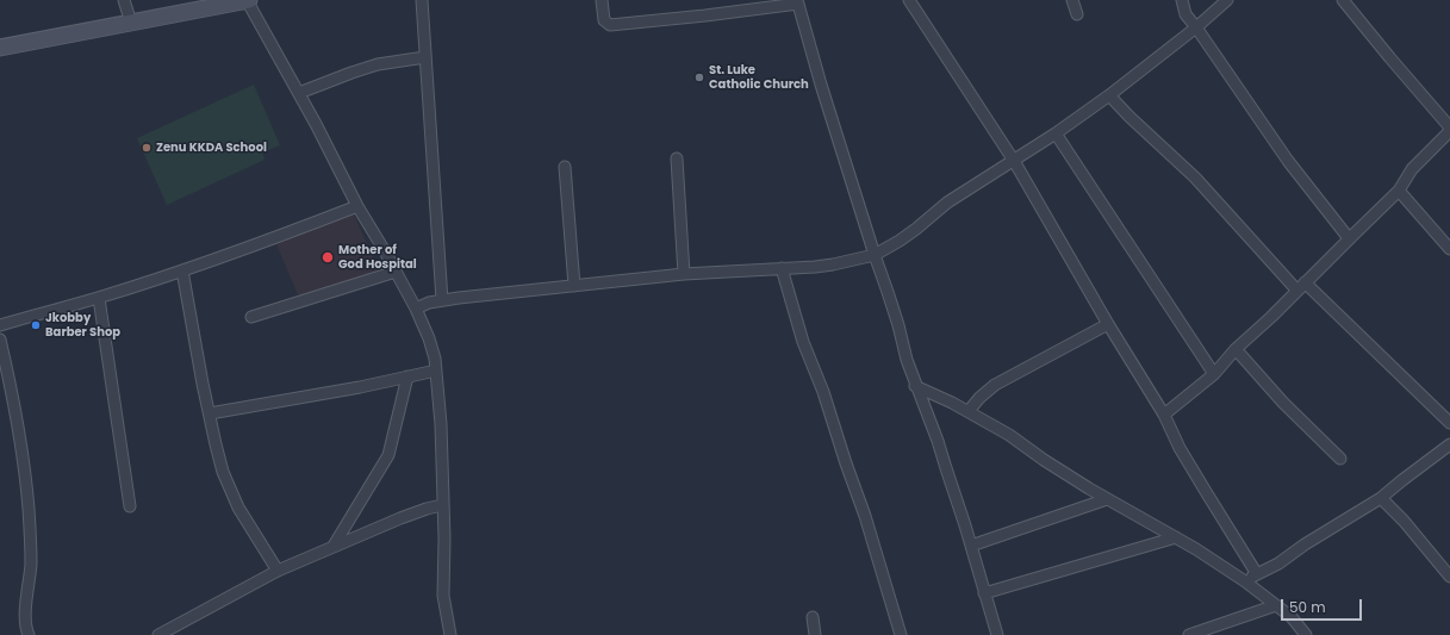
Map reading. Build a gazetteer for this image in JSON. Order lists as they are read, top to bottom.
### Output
{
  "places": [
    "St. Luke Catholic Church",
    "Zenu KKDA School",
    "Mother of God Hospital",
    "Jkobby Barber Shop"
  ],
  "scale_bar": "50 m"
}
